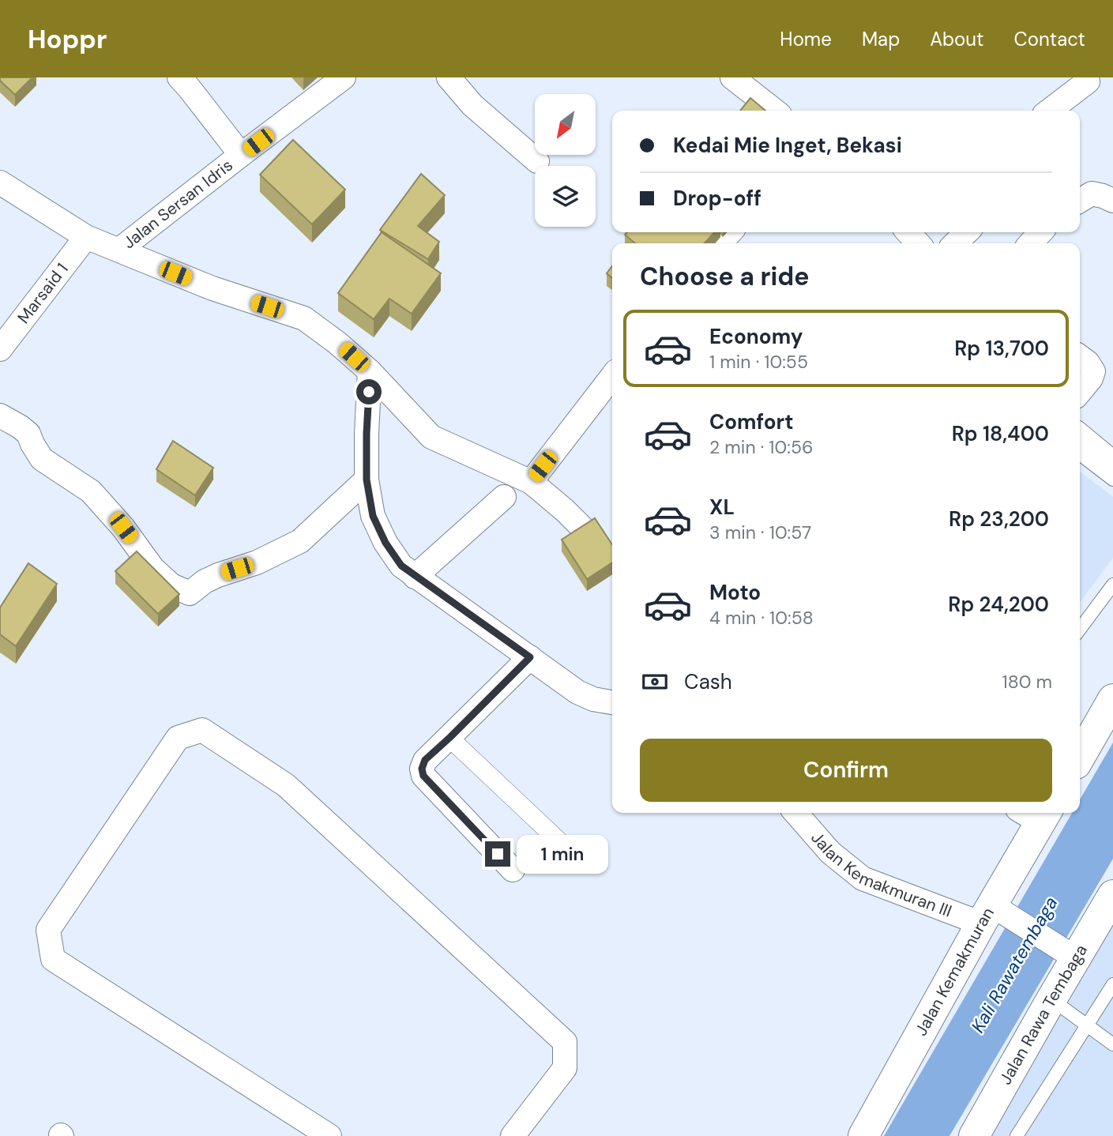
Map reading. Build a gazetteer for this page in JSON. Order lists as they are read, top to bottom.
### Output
{
  "streets": {
    "street": [
      "Jalan Sersan Idris",
      "Marsaid 1",
      "Jalan Kemakmuran III",
      "Jalan Kemakmuran",
      "Jalan Rawa Tembaga"
    ]
  },
  "crossings": [
    ["Jalan Kemakmuran III", "Jalan Kemakmuran"],
    ["Jalan Kemakmuran III", "Jalan Rawa Tembaga"]
  ],
  "water": ["Kali Rawatembaga"],
  "north": "bottom left",
  "page": {
    "header": "Hoppr",
    "nav": [
      "Home",
      "Map",
      "About",
      "Contact"
    ],
    "banner": ["Kedai Mie Inget, Bekasi", "Drop-off"],
    "heading": "Choose a ride",
    "list": [
      {
        "name": "Economy",
        "note": "1 min · 10:55",
        "value": "Rp 13,700"
      },
      {
        "name": "Comfort",
        "note": "2 min · 10:56",
        "value": "Rp 18,400"
      },
      {
        "name": "XL",
        "note": "3 min · 10:57",
        "value": "Rp 23,200"
      },
      {
        "name": "Moto",
        "note": "4 min · 10:58",
        "value": "Rp 24,200"
      }
    ],
    "pay": ["Cash", "180 m"],
    "buttons": "Confirm",
    "bubble": "1 min"
  }
}
